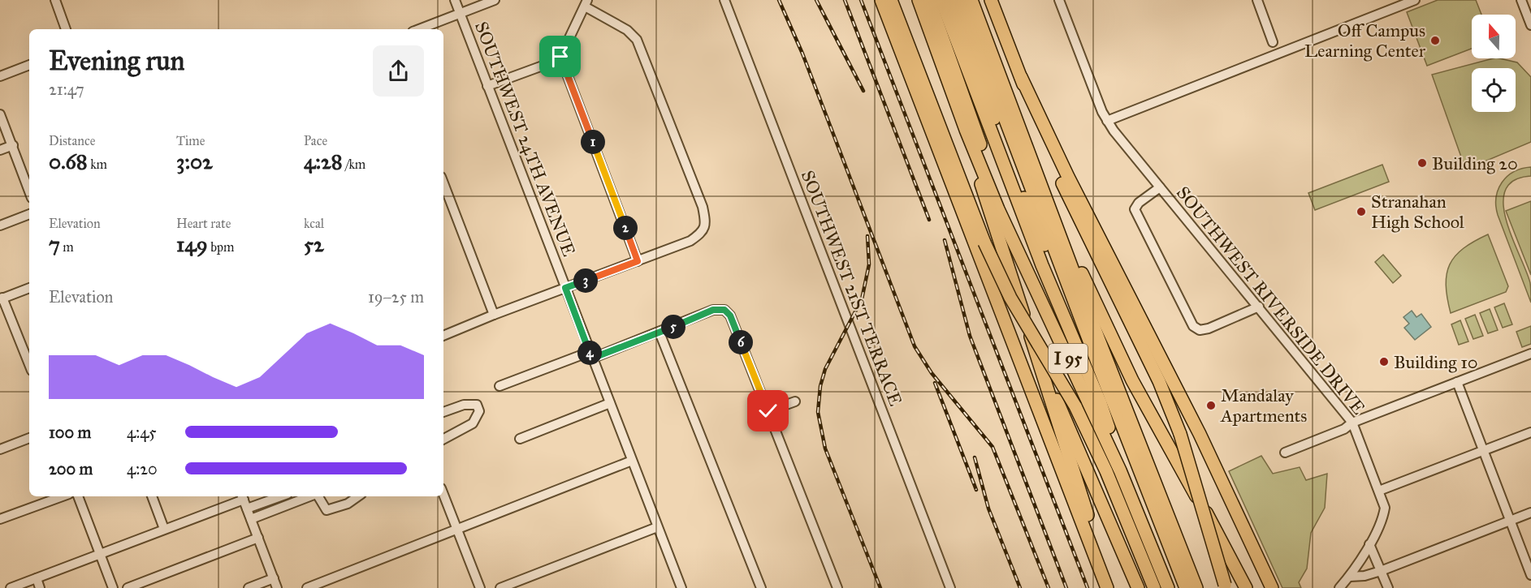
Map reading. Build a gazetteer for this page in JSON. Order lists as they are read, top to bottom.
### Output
{
  "streets": {
    "highway": ["I 95"],
    "street": ["SOUTHWEST 24TH AVENUE", "SOUTHWEST 21ST TERRACE", "SOUTHWEST RIVERSIDE DRIVE"]
  },
  "places": [
    "Off Campus Learning Center",
    "Building 20",
    "Stranahan High School",
    "Building 10",
    "Mandalay Apartments"
  ],
  "north": "top",
  "page": {
    "heading": ["Evening run", "21:47"],
    "stats": [
      ["Distance", "0.68 km"],
      ["Time", "3:02"],
      ["Pace", "4:28 /km"],
      ["Elevation", "7 m"],
      ["Heart rate", "149 bpm"],
      ["kcal", "52"]
    ],
    "pins": [
      "1",
      "2",
      "3",
      "5",
      "6",
      "4"
    ],
    "chart": ["Elevation", "19–25 m"],
    "list": [
      {
        "name": "100 m",
        "note": "4:45"
      },
      {
        "name": "200 m",
        "note": "4:20"
      }
    ]
  }
}
